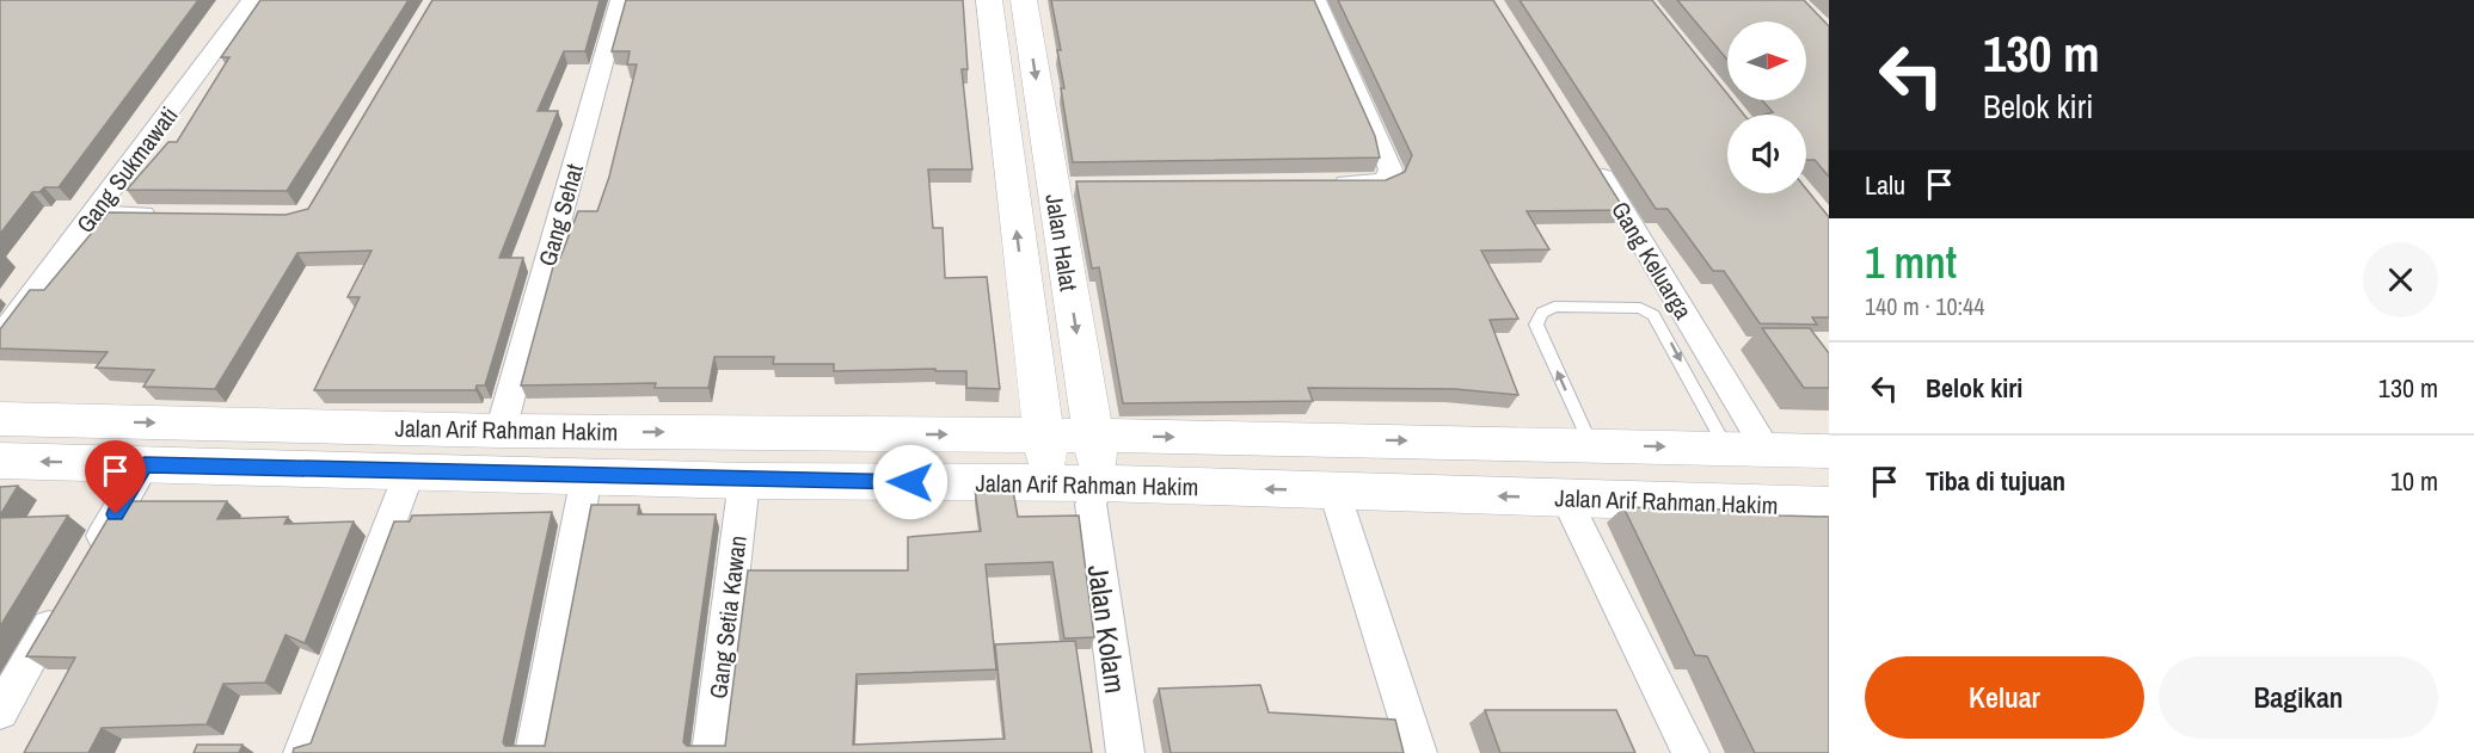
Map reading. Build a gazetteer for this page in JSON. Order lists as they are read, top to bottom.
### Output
{
  "streets": {
    "main road": ["Jalan Halat", "Jalan Arif Rahman Hakim"],
    "street": [
      "Gang Sukmawati",
      "Gang Sehat",
      "Gang Keluarga",
      "Gang Setia Kawan",
      "Jalan Kolam"
    ]
  },
  "crossings": [
    ["Gang Sehat", "Jalan Arif Rahman Hakim"],
    ["Jalan Halat", "Jalan Arif Rahman Hakim"],
    ["Jalan Halat", "Jalan Kolam"],
    ["Gang Keluarga", "Jalan Arif Rahman Hakim"],
    ["Jalan Arif Rahman Hakim", "Gang Setia Kawan"],
    ["Jalan Arif Rahman Hakim", "Jalan Kolam"]
  ],
  "north": "right",
  "page": {
    "turn": ["130 m", "Belok kiri"],
    "then": "Lalu",
    "heading": ["1 mnt", "140 m · 10:44"],
    "list": [
      {
        "name": "Belok kiri",
        "value": "130 m"
      },
      {
        "name": "Tiba di tujuan",
        "value": "10 m"
      }
    ],
    "buttons": ["Keluar", "Bagikan"]
  }
}
